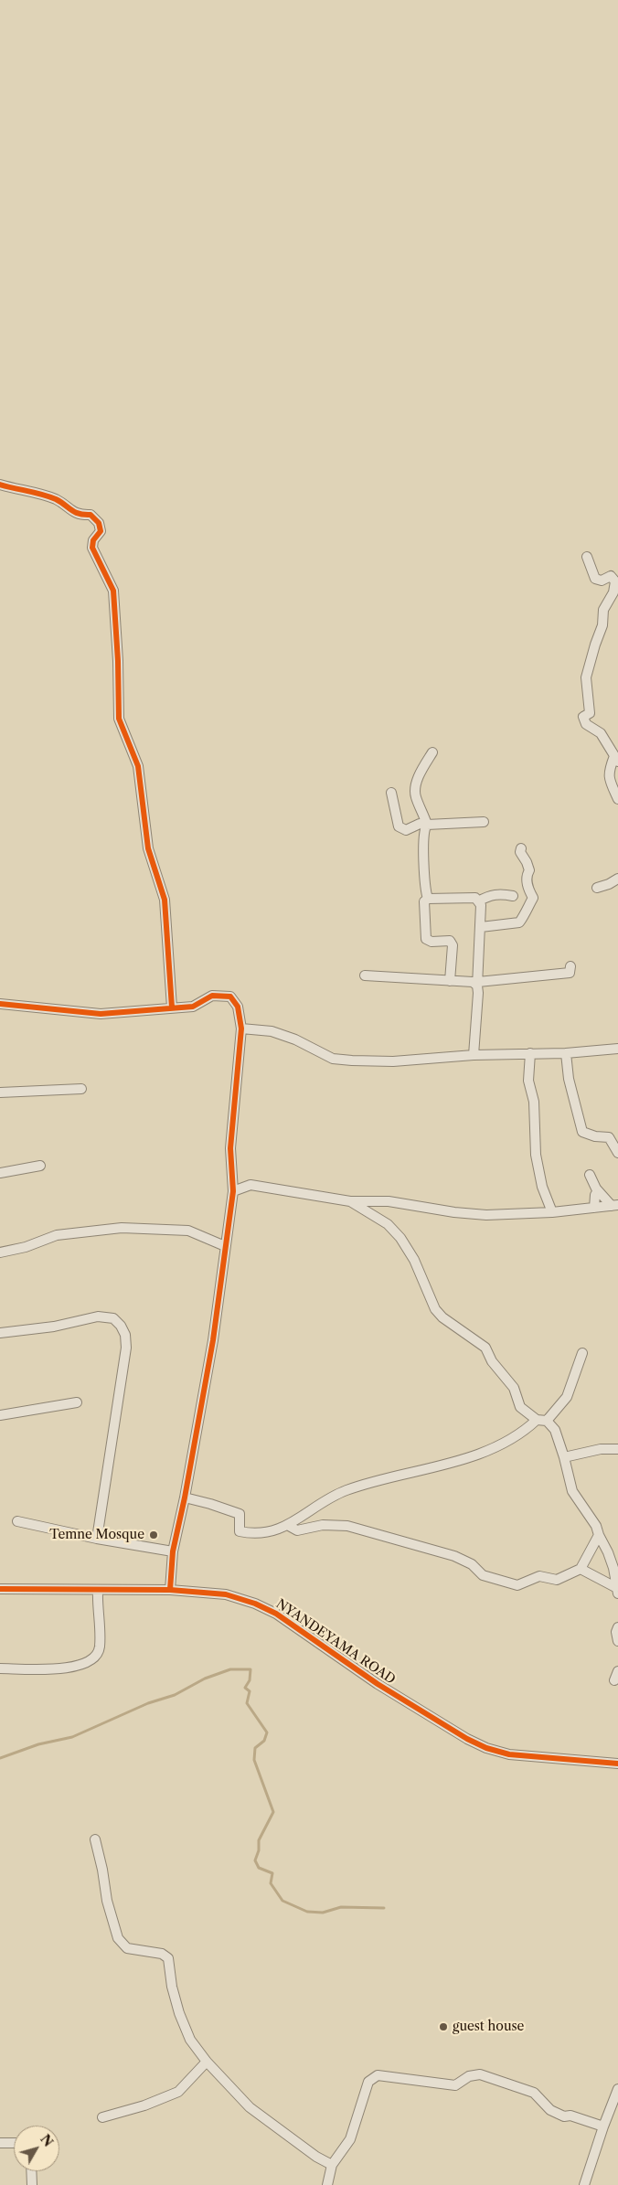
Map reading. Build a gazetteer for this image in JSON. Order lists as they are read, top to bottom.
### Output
{
  "streets": {
    "street": ["NYANDEYAMA ROAD"]
  },
  "places": ["Temne Mosque", "guest house"],
  "north": "top right"
}
